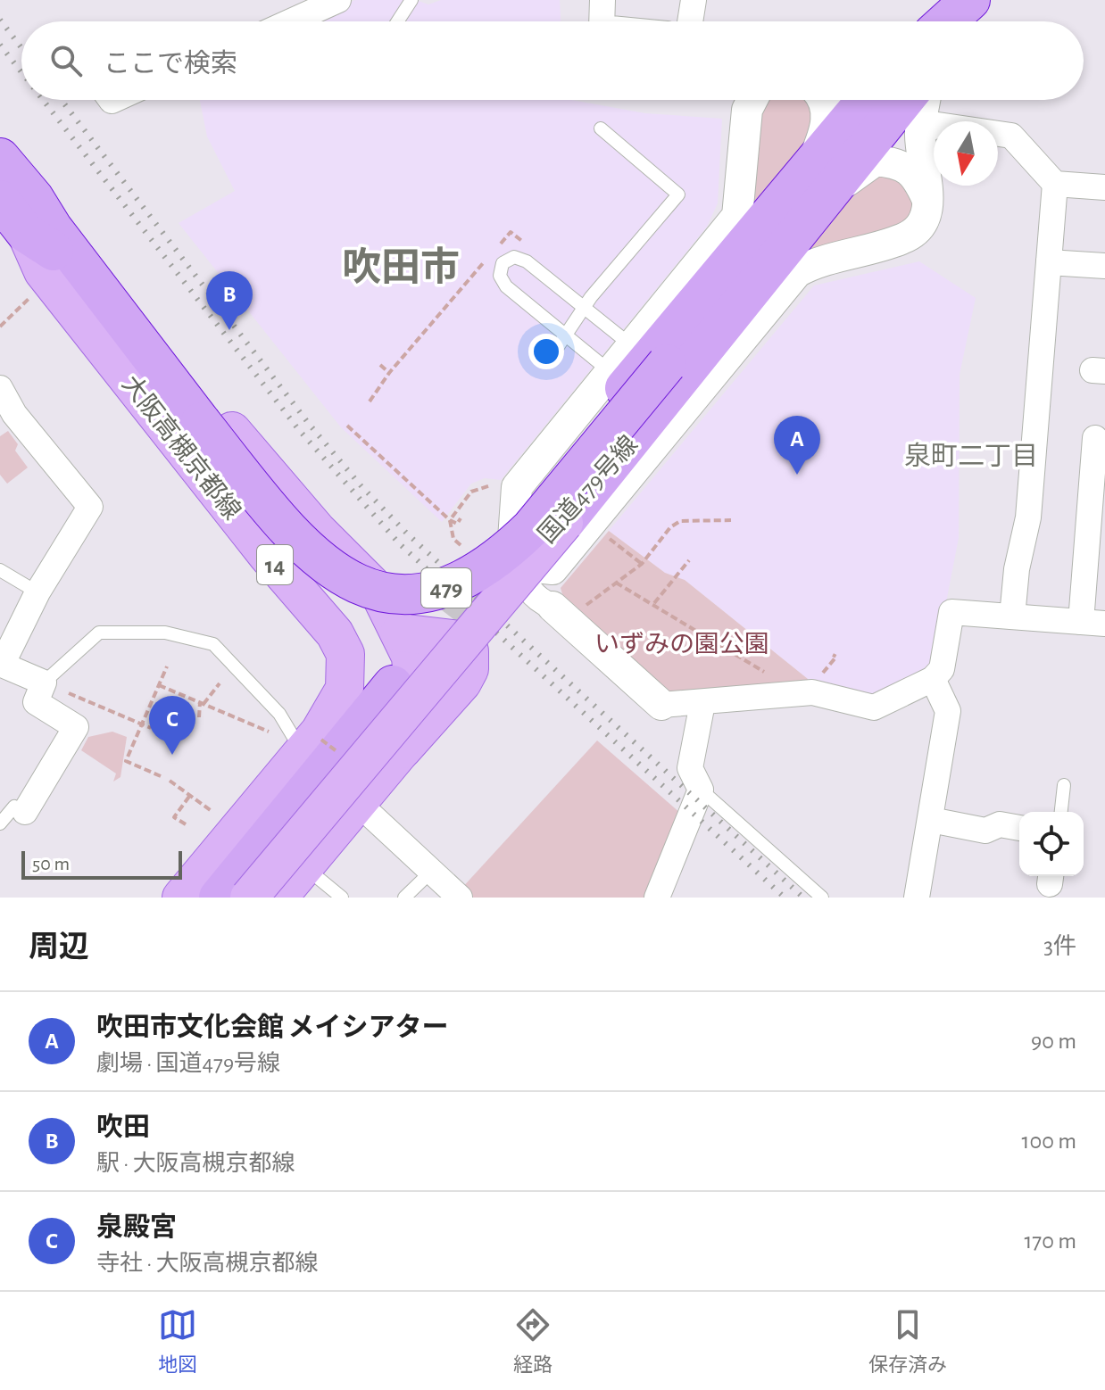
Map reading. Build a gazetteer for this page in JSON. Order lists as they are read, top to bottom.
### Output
{
  "streets": {
    "highway": ["国道479号線", "479"],
    "main road": ["大阪高槻京都線", "14"]
  },
  "crossings": [
    ["大阪高槻京都線", "国道479号線"],
    ["国道479号線", "479"]
  ],
  "districts": ["吹田市", "泉町二丁目"],
  "parks": ["いずみの園公園"],
  "scale_bar": "50 m",
  "north": "bottom",
  "page": {
    "search": "ここで検索",
    "pins": ["B", "A", "C"],
    "scale": "50 m",
    "heading": ["周辺", "3件"],
    "list": [
      {
        "mark": "A",
        "name": "吹田市文化会館 メイシアター",
        "note": "劇場 · 国道479号線",
        "value": "90 m"
      },
      {
        "mark": "B",
        "name": "吹田",
        "note": "駅 · 大阪高槻京都線",
        "value": "100 m"
      },
      {
        "mark": "C",
        "name": "泉殿宮",
        "note": "寺社 · 大阪高槻京都線",
        "value": "170 m"
      }
    ],
    "nav": ["地図", "経路", "保存済み"]
  }
}
